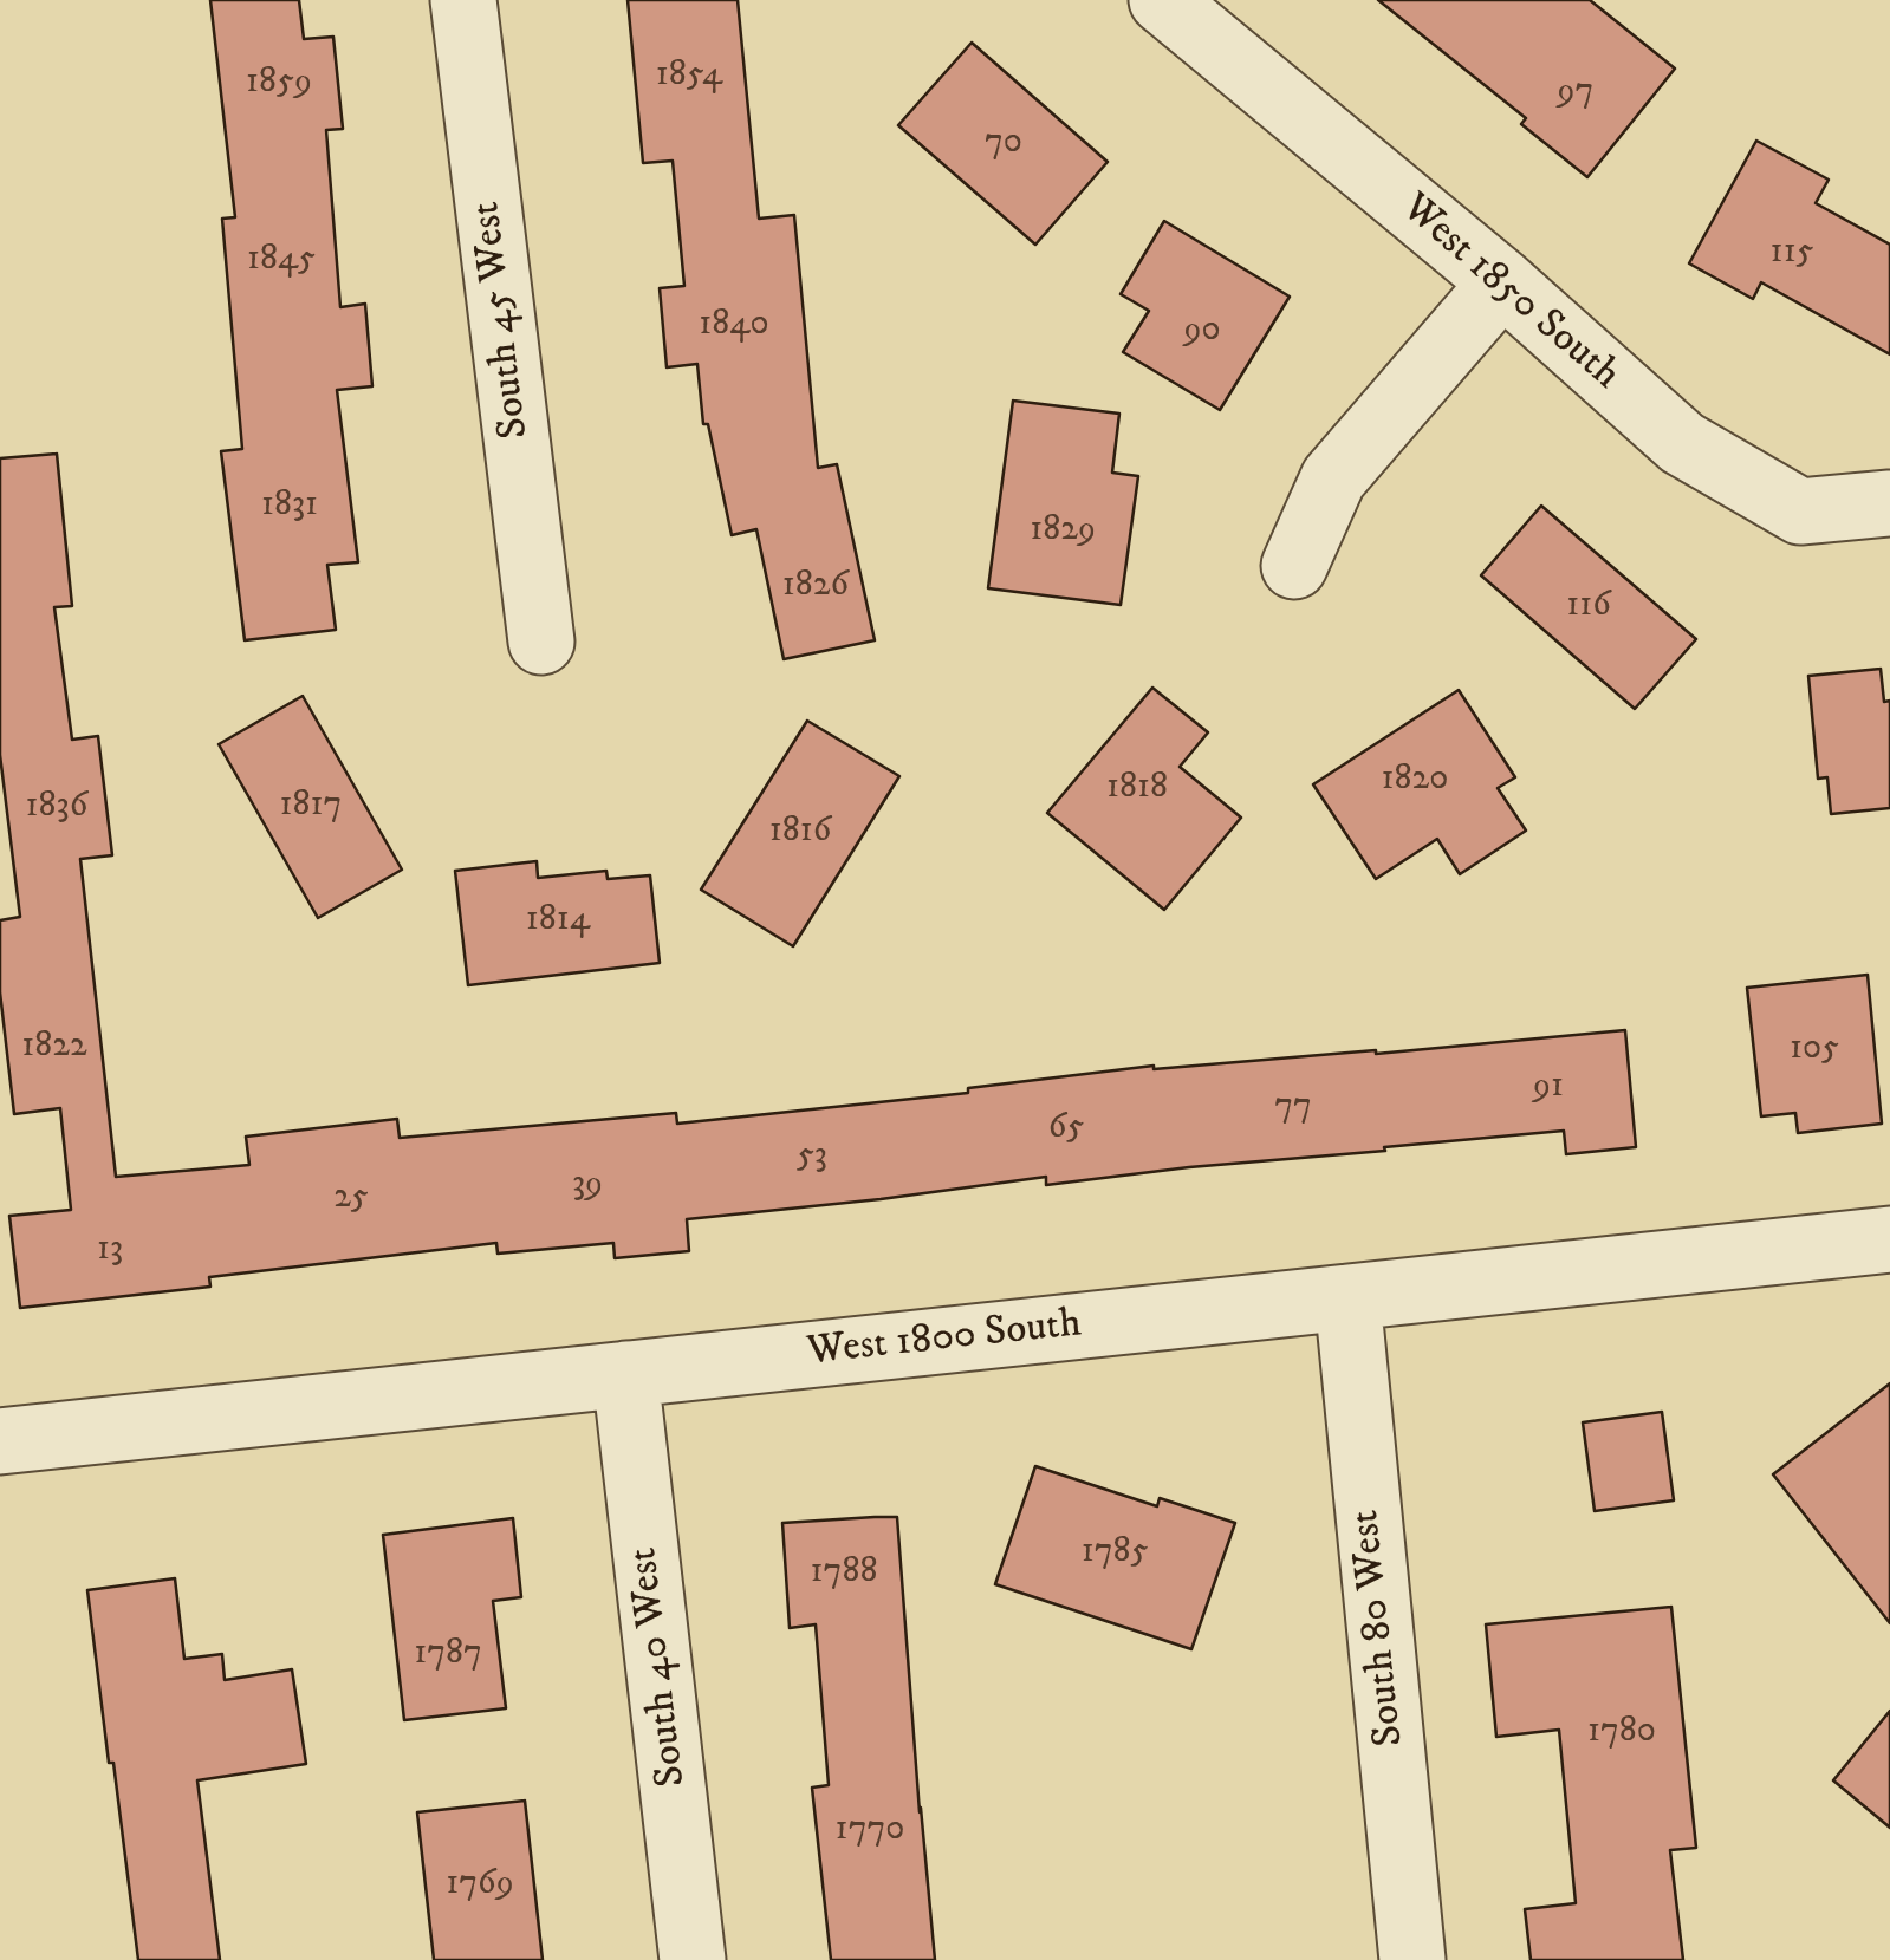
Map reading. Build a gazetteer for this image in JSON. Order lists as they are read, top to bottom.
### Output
{
  "streets": {
    "street": [
      "West 1850 South",
      "South 45 West",
      "West 1800 South",
      "South 80 West",
      "South 40 West"
    ]
  },
  "crossings": [
    ["West 1800 South", "South 80 West"],
    ["West 1800 South", "South 40 West"]
  ],
  "house_numbers": [
    "1854",
    "1859",
    "97",
    "70",
    "115",
    "1845",
    "1840",
    "90",
    "1831",
    "1829",
    "1826",
    "116",
    "1820",
    "1818",
    "1817",
    "1836",
    "1816",
    "1814",
    "1822",
    "105",
    "91",
    "77",
    "65",
    "53",
    "39",
    "25",
    "13",
    "1785",
    "1788",
    "1787",
    "1780",
    "1770",
    "1769"
  ]
}
